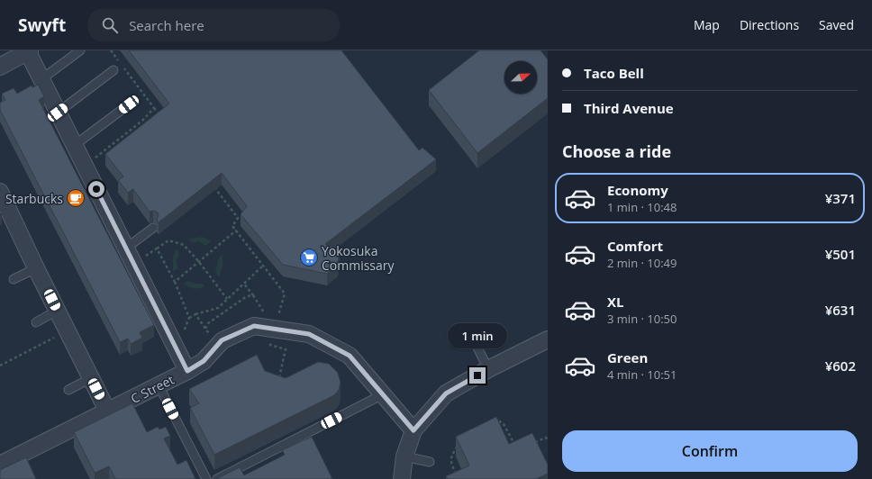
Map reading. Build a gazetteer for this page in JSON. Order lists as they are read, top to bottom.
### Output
{
  "streets": {
    "street": ["C Street"]
  },
  "places": {
    "cafe": ["Starbucks"],
    "supermarket": ["Yokosuka Commissary"]
  },
  "north": "right",
  "page": {
    "header": "Swyft",
    "search": "Search here",
    "nav": ["Map", "Directions", "Saved"],
    "banner": ["Taco Bell", "Third Avenue"],
    "heading": "Choose a ride",
    "list": [
      {
        "name": "Economy",
        "note": "1 min · 10:48",
        "value": "¥371"
      },
      {
        "name": "Comfort",
        "note": "2 min · 10:49",
        "value": "¥501"
      },
      {
        "name": "XL",
        "note": "3 min · 10:50",
        "value": "¥631"
      },
      {
        "name": "Green",
        "note": "4 min · 10:51",
        "value": "¥602"
      }
    ],
    "bubble": "1 min",
    "buttons": "Confirm"
  }
}
